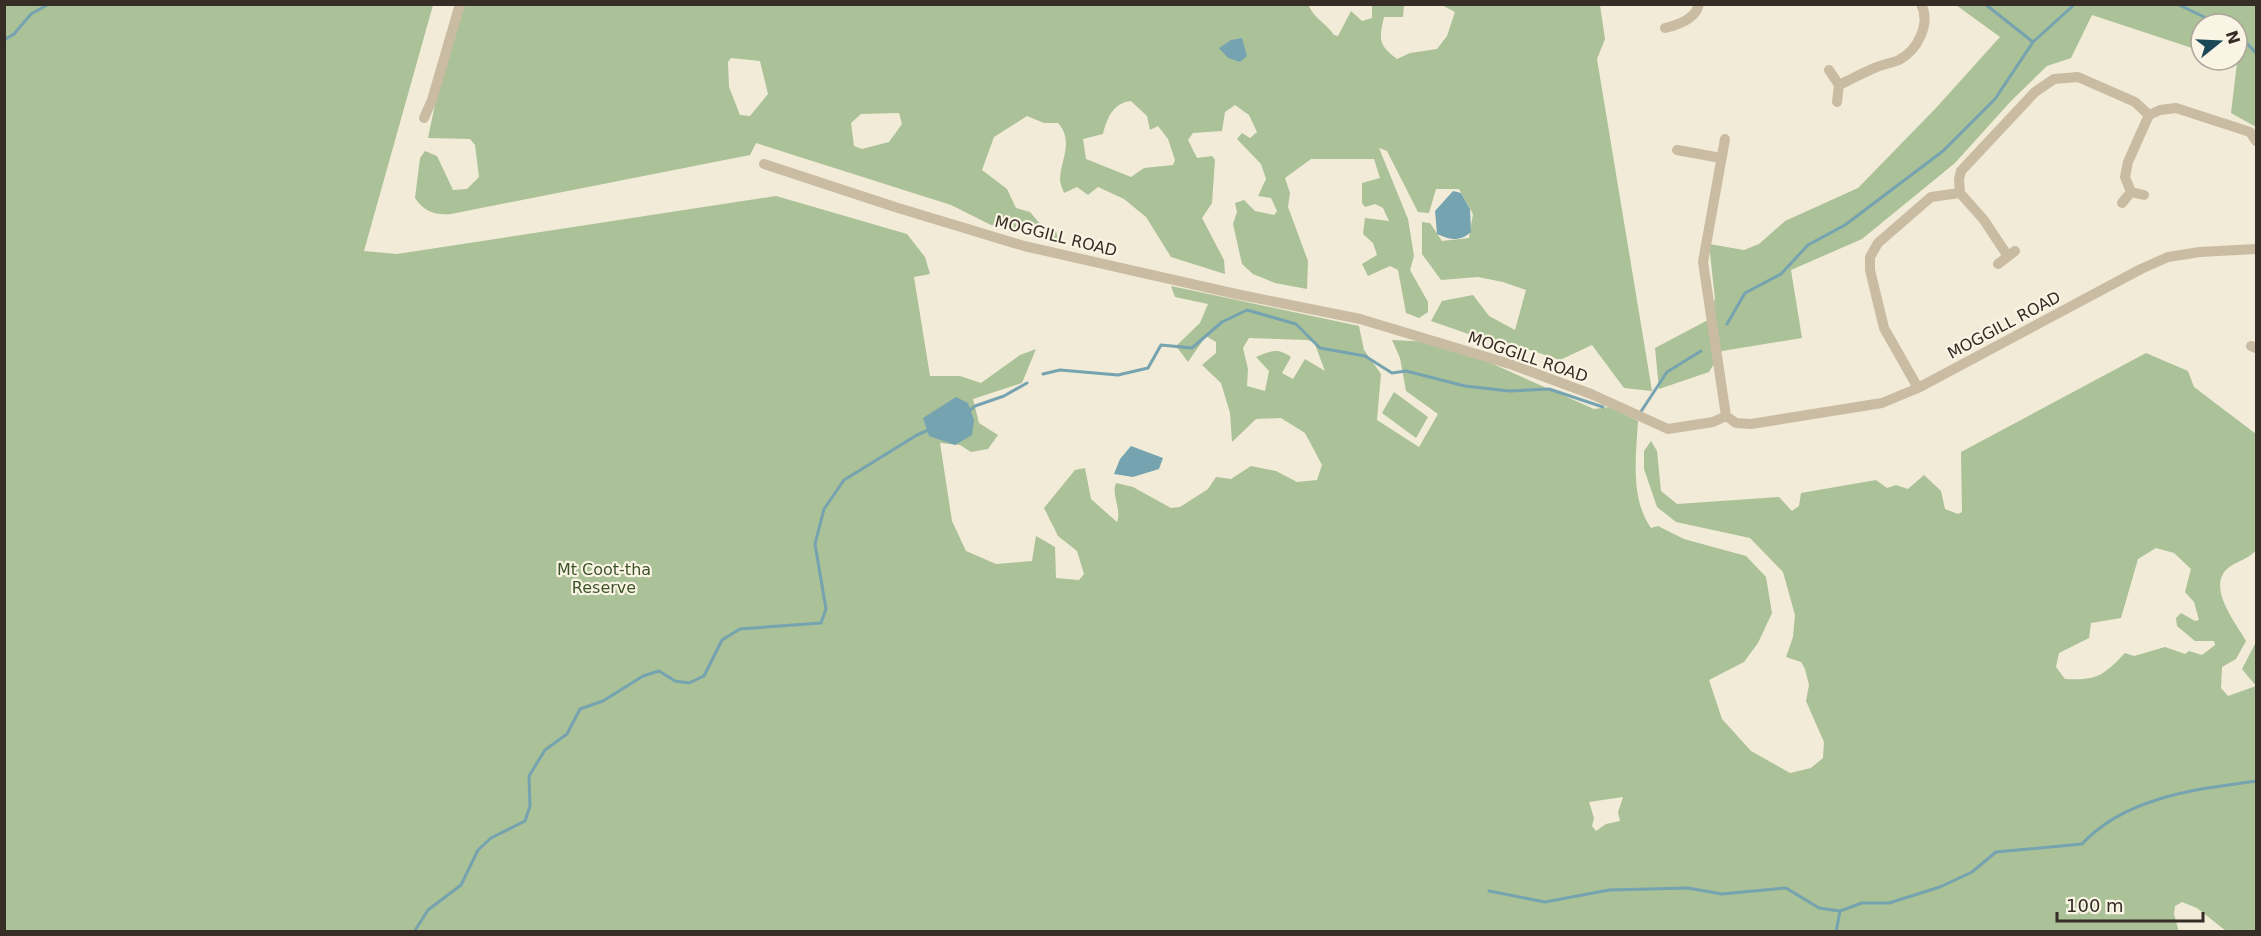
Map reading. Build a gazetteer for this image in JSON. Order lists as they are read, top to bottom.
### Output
{
  "streets": {
    "street": ["MOGGILL ROAD"]
  },
  "parks": ["Mt Coot-tha Reserve"],
  "scale_bar": "100 m",
  "north": "right"
}
